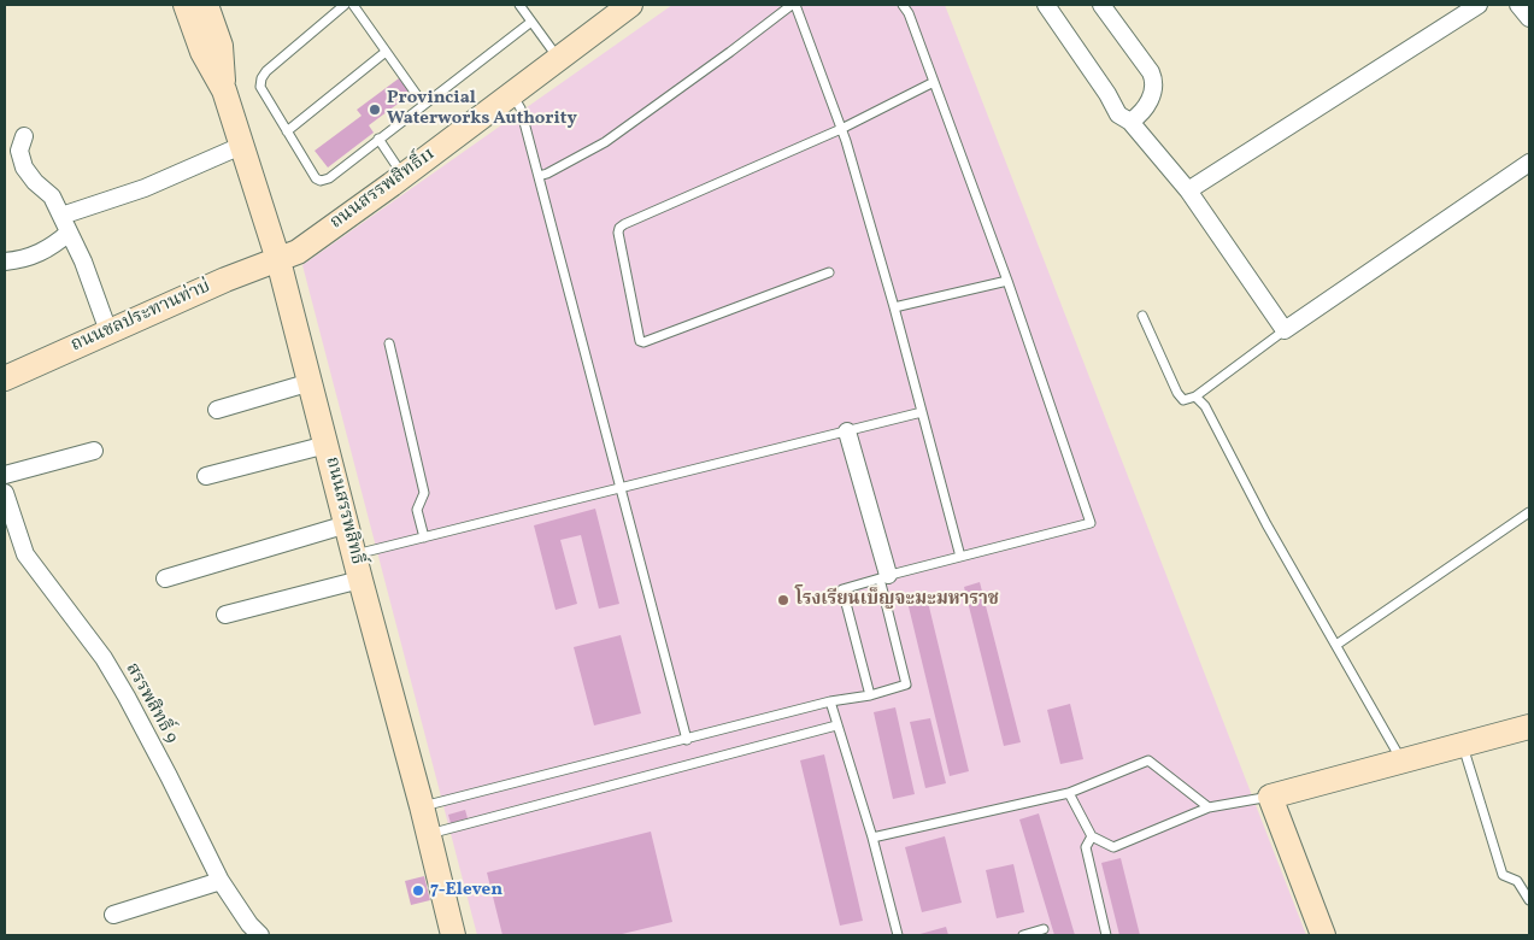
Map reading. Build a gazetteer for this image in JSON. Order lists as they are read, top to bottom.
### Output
{
  "streets": {
    "street": [
      "ถนนสรรพสิทธิ์11",
      "ถนนชลประทานท่าบ่",
      "ถนนสรรพสิทธิ์",
      "สรรพสิทธิ์ 9"
    ]
  },
  "crossings": [
    ["ถนนสรรพสิทธิ์11", "ถนนชลประทานท่าบ่"],
    ["ถนนสรรพสิทธิ์11", "ถนนสรรพสิทธิ์"],
    ["ถนนชลประทานท่าบ่", "ถนนสรรพสิทธิ์"]
  ],
  "places": ["Provincial Waterworks Authority", "โรงเรียนเบ็ญจะมะมหาราช", "7-Eleven"]
}
